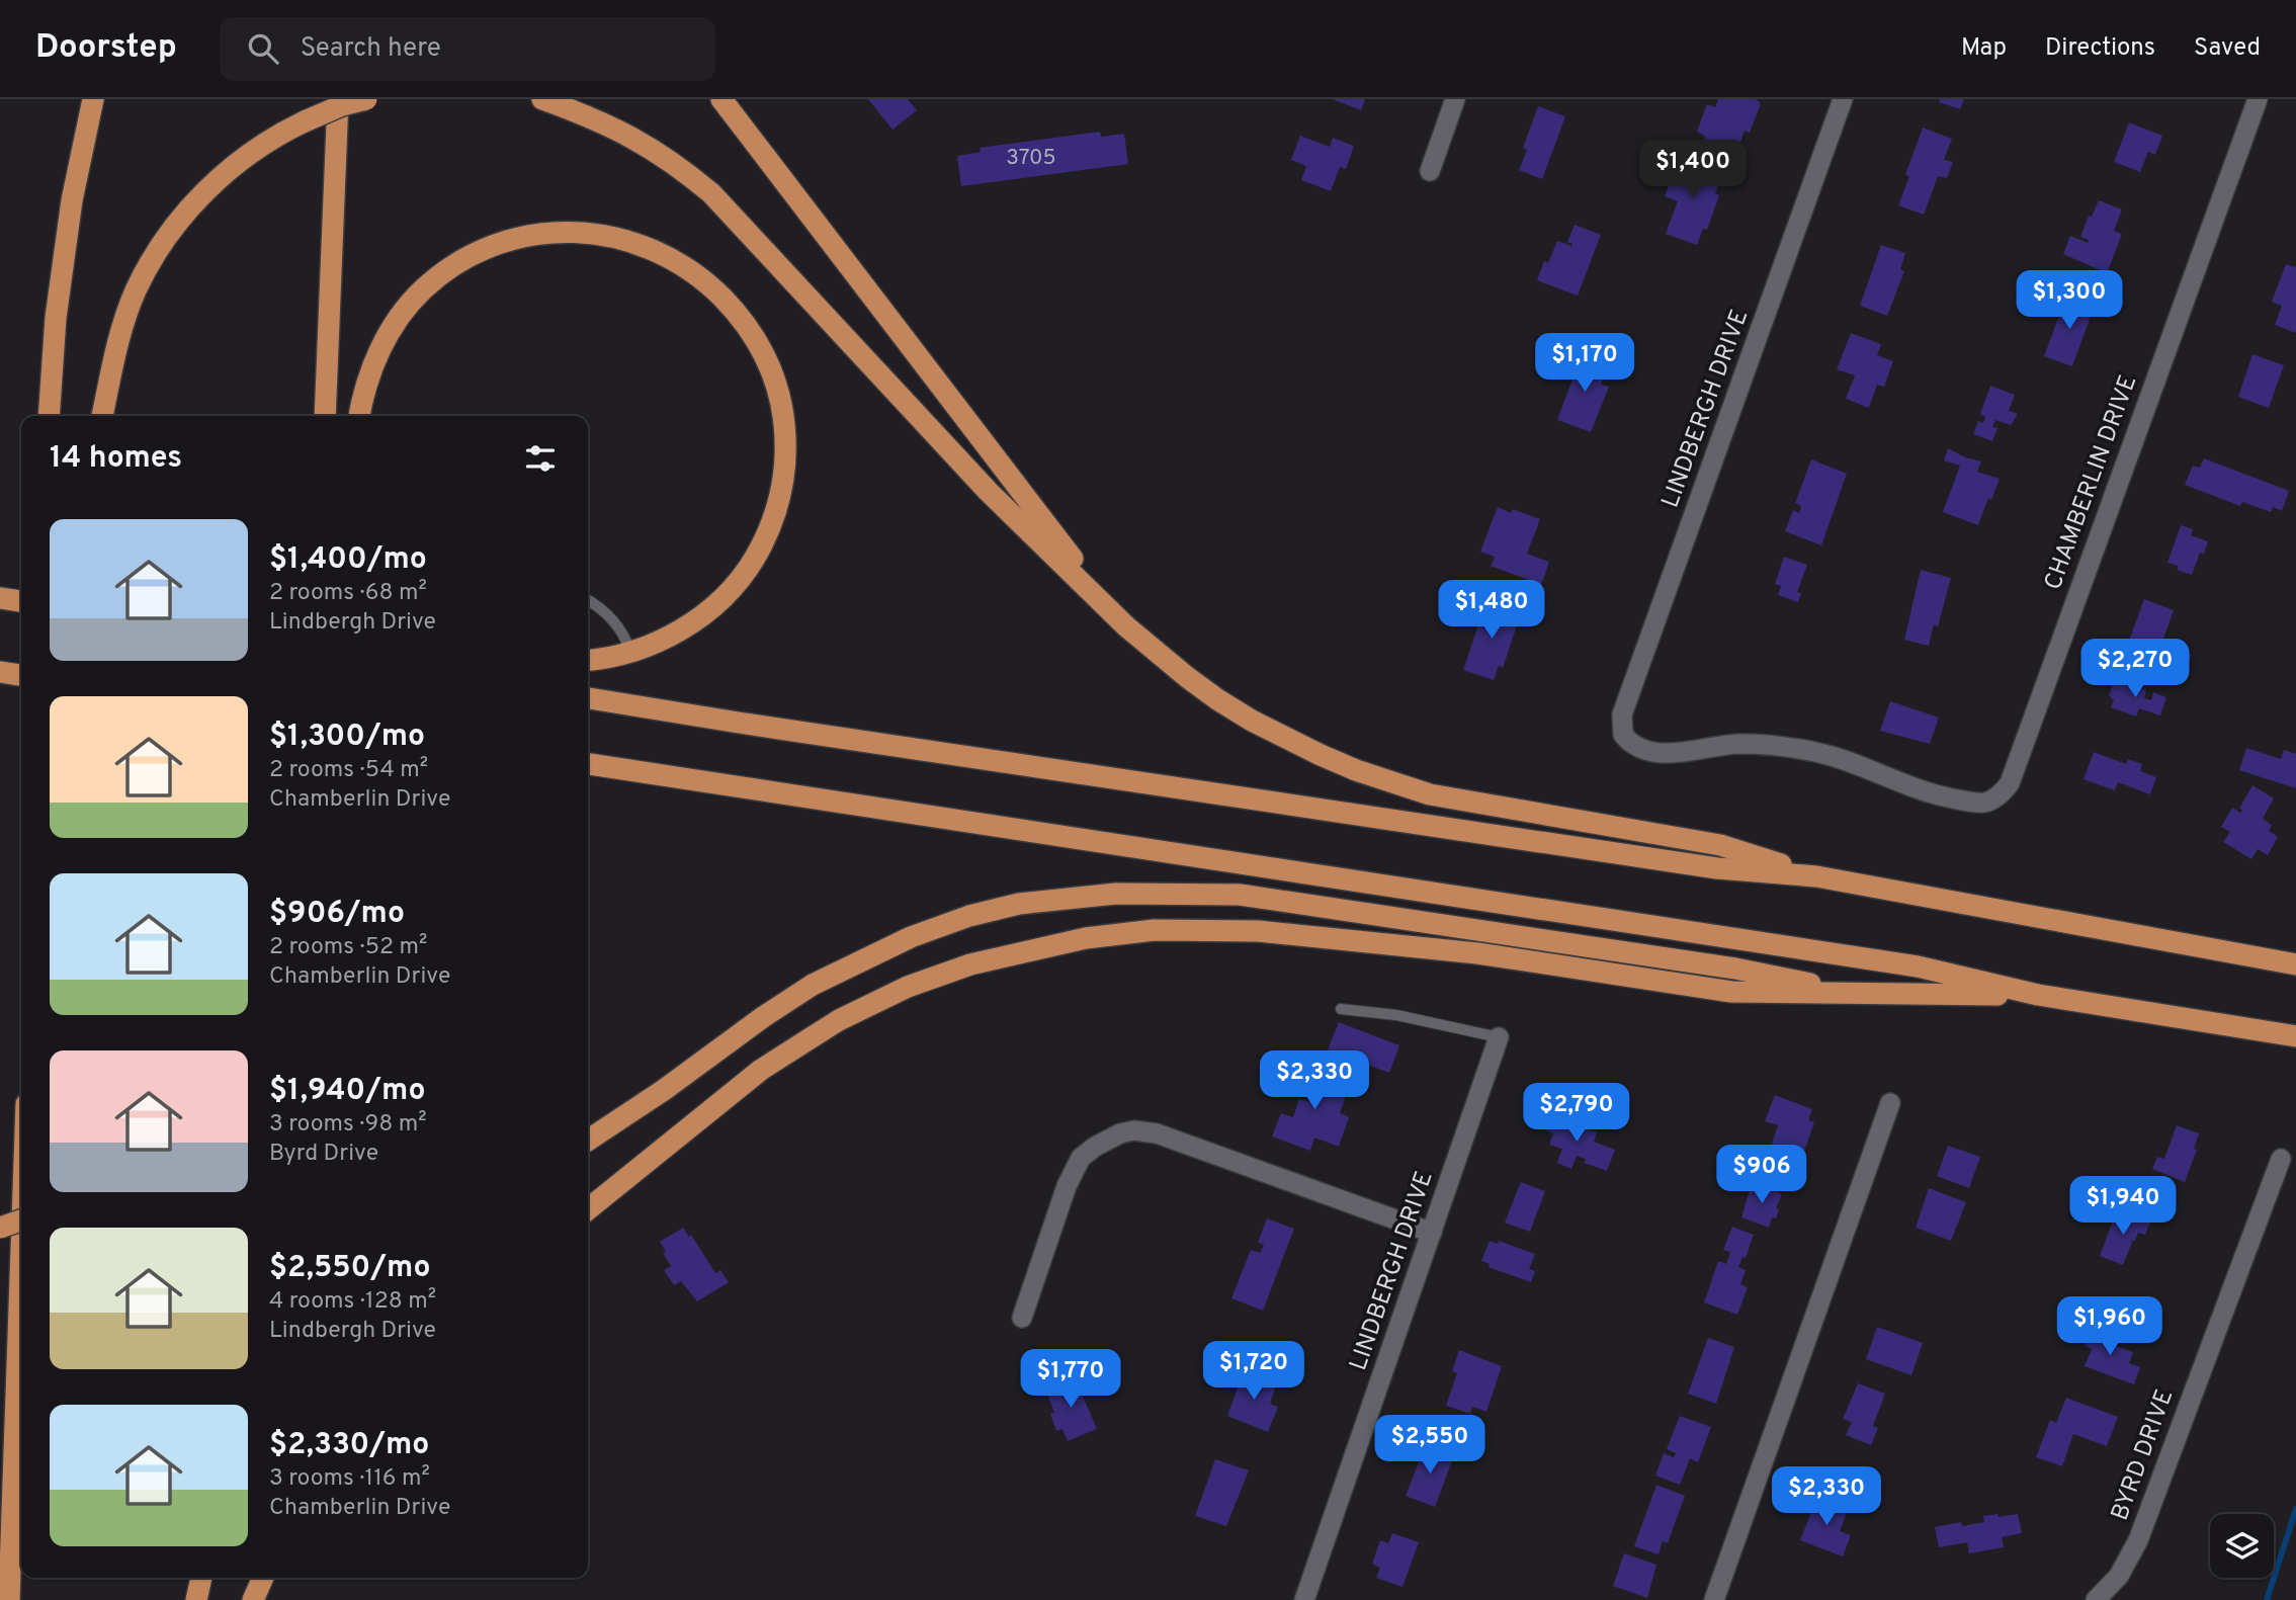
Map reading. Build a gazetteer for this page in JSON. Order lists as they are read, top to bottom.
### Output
{
  "streets": {
    "street": ["LINDBERGH DRIVE", "CHAMBERLIN DRIVE", "BYRD DRIVE"]
  },
  "crossings": [
    ["LINDBERGH DRIVE", "CHAMBERLIN DRIVE"]
  ],
  "house_numbers": ["3705"],
  "page": {
    "header": "Doorstep",
    "search": "Search here",
    "nav": ["Map", "Directions", "Saved"],
    "price": [
      "$1,400",
      "$1,300",
      "$1,170",
      "$1,480",
      "$2,270",
      "$2,330",
      "$2,790",
      "$906",
      "$1,940",
      "$1,960",
      "$1,720",
      "$1,770",
      "$2,550",
      "$2,330"
    ],
    "heading": "14 homes",
    "list": [
      {
        "name": "$1,400/mo",
        "note": "2 rooms · 68 m² · Lindbergh Drive"
      },
      {
        "name": "$1,300/mo",
        "note": "2 rooms · 54 m² · Chamberlin Drive"
      },
      {
        "name": "$906/mo",
        "note": "2 rooms · 52 m² · Chamberlin Drive"
      },
      {
        "name": "$1,940/mo",
        "note": "3 rooms · 98 m² · Byrd Drive"
      },
      {
        "name": "$2,550/mo",
        "note": "4 rooms · 128 m² · Lindbergh Drive"
      },
      {
        "name": "$2,330/mo",
        "note": "3 rooms · 116 m² · Chamberlin Drive"
      }
    ]
  }
}
